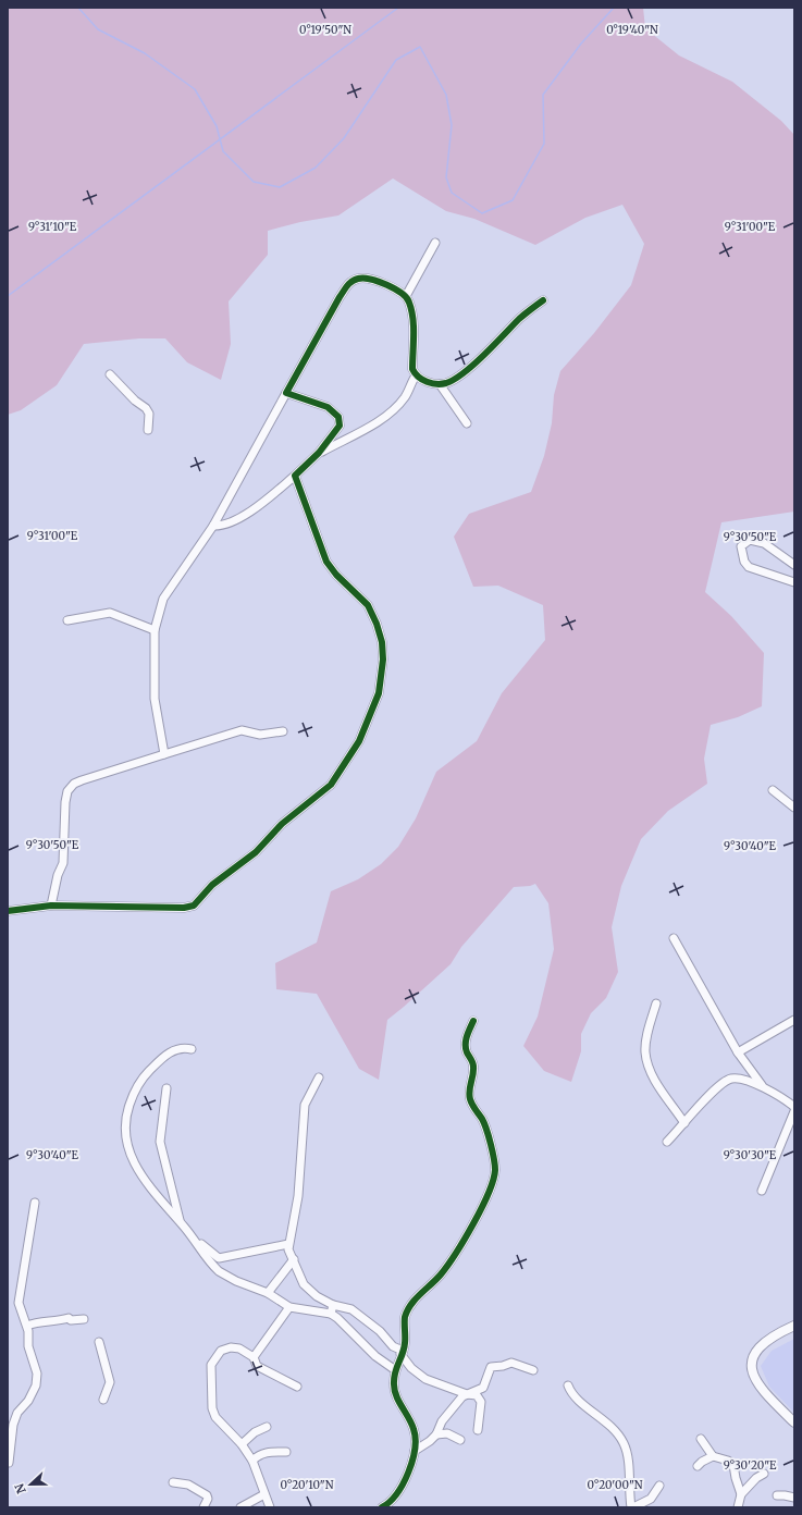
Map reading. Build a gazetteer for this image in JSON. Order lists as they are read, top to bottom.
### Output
{
  "north": "left",
  "coordinates": [
    "0°19'50\"N",
    "0°19'40\"N",
    "9°31'10\"E",
    "9°31'00\"E",
    "9°30'50\"E",
    "9°30'40\"E",
    "9°30'30\"E",
    "9°30'20\"E",
    "0°20'10\"N",
    "0°20'00\"N"
  ]
}
